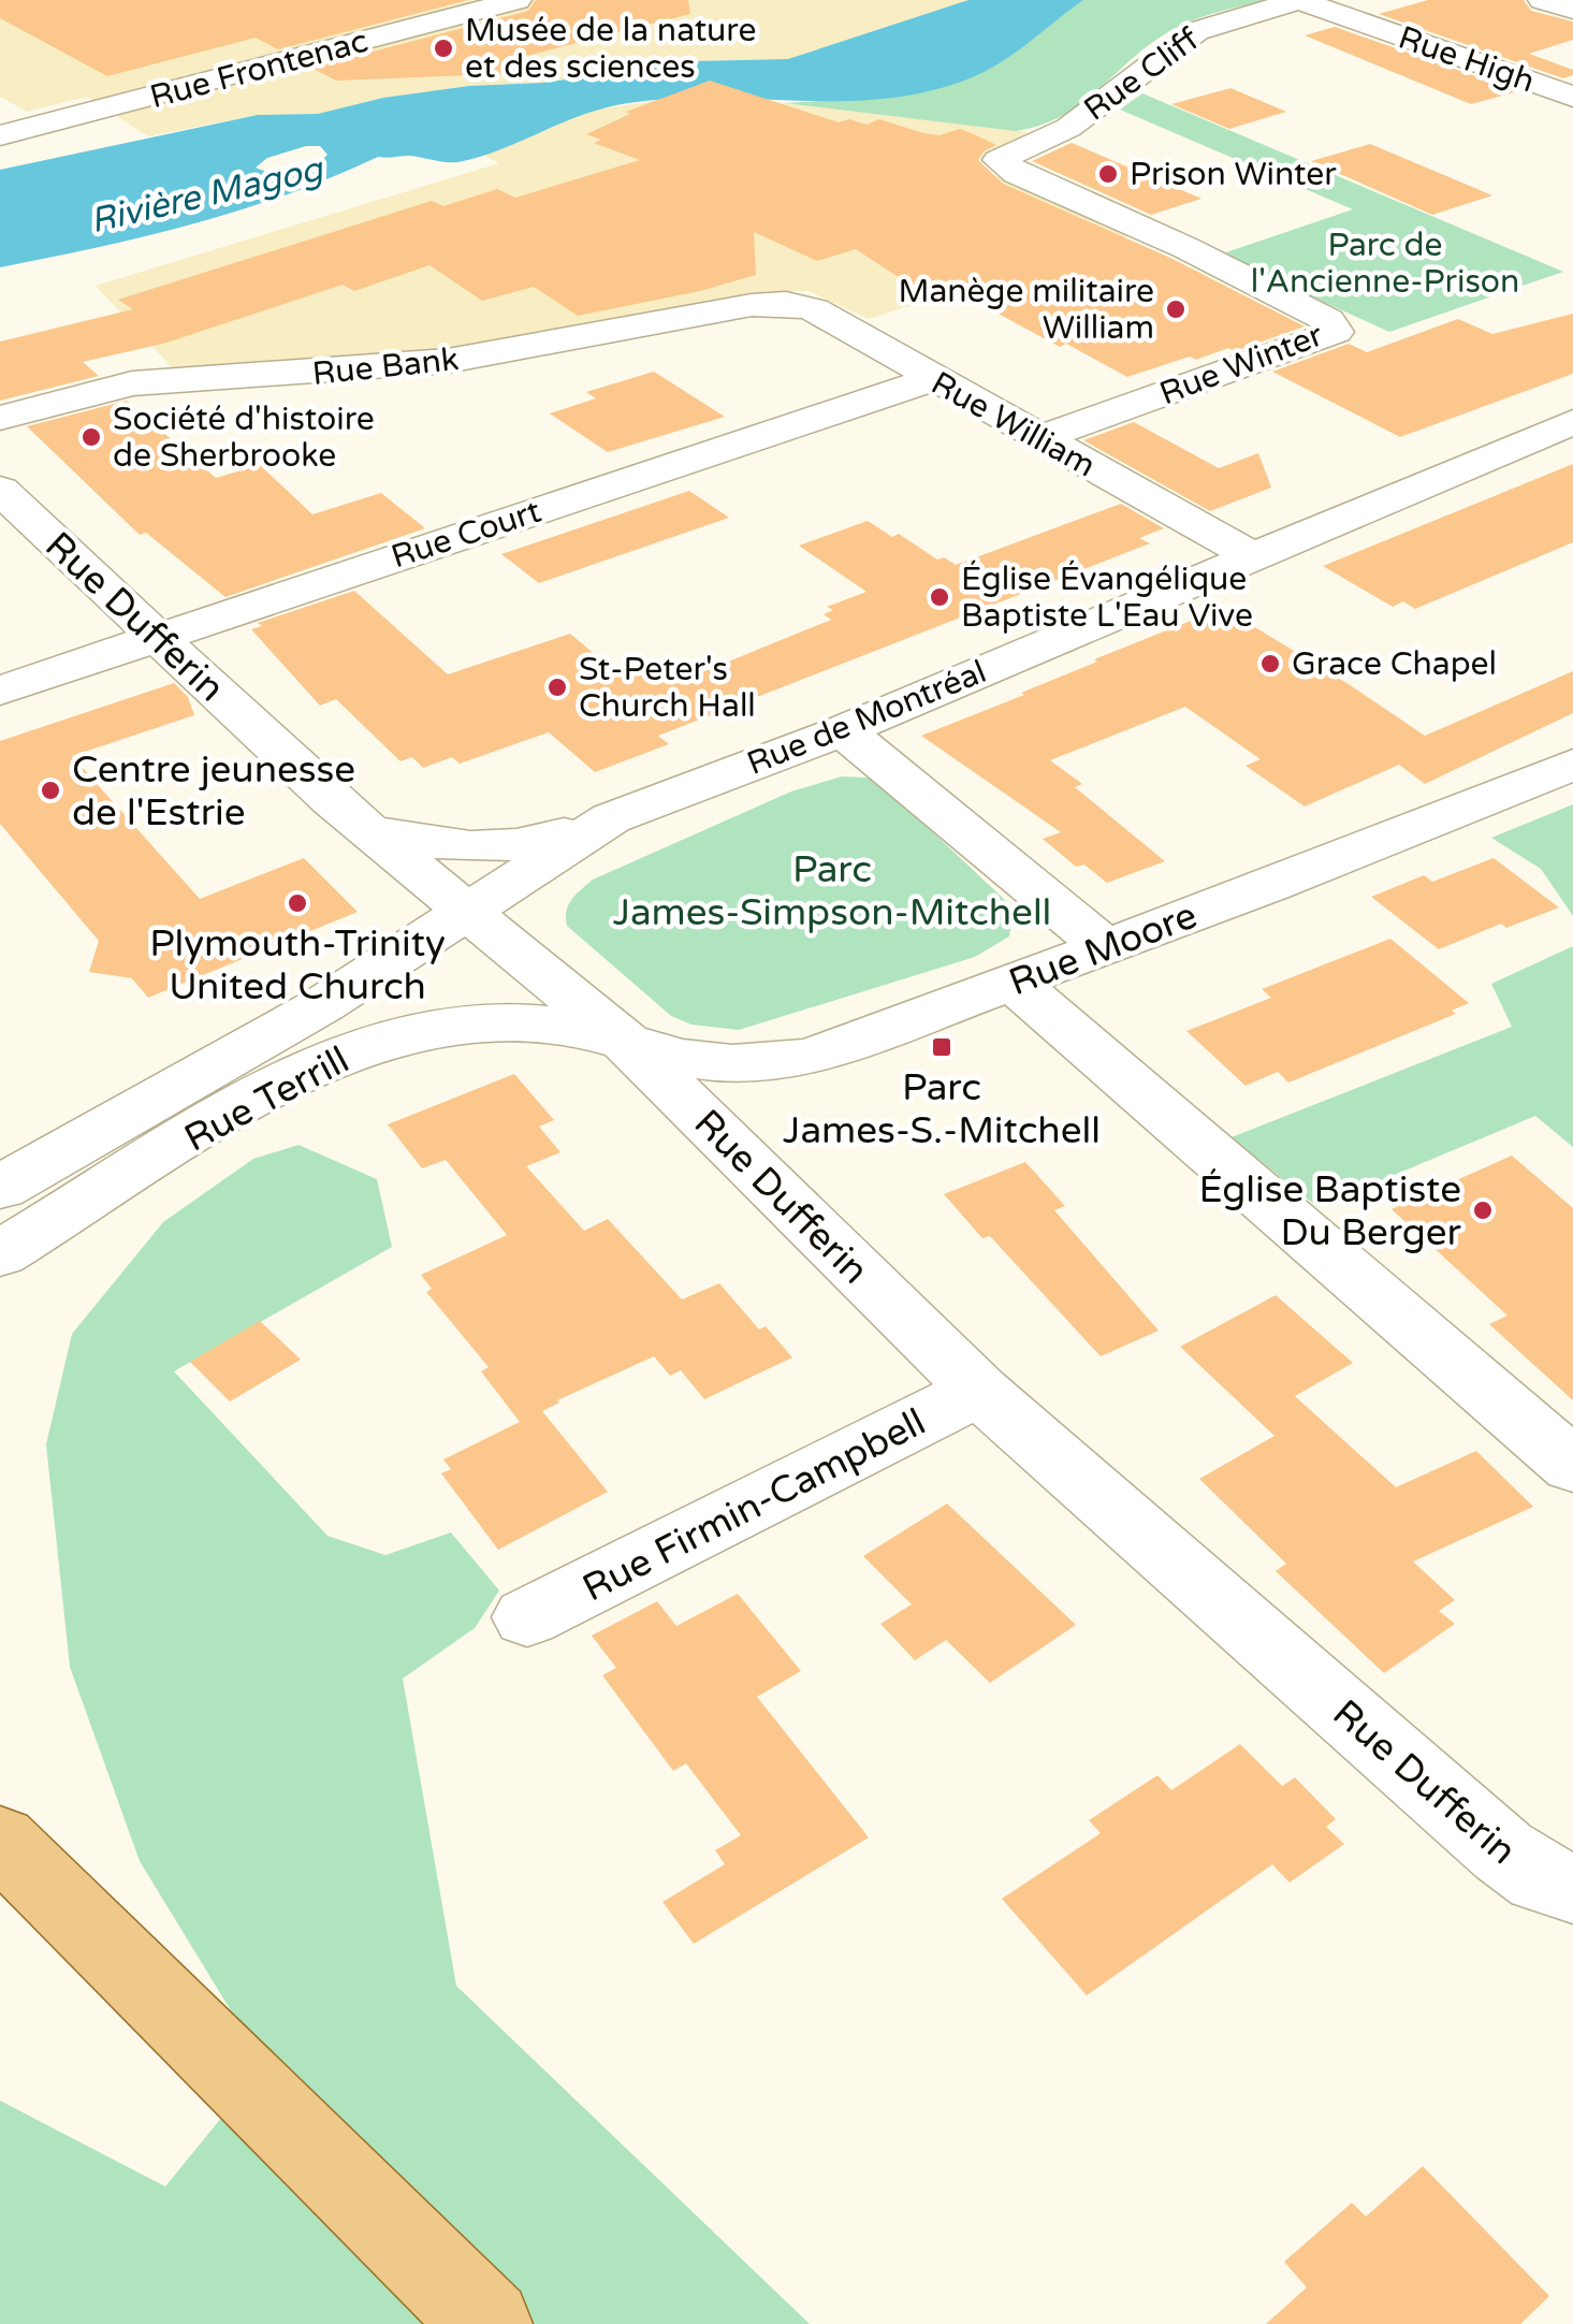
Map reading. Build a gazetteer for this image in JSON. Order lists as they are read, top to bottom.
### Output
{
  "streets": {
    "street": [
      "Rue High",
      "Rue Frontenac",
      "Rue Cliff",
      "Rue Winter",
      "Rue Bank",
      "Rue William",
      "Rue Court",
      "Rue Dufferin",
      "Rue de Montréal",
      "Rue Moore",
      "Rue Terrill",
      "Rue Firmin-Campbell"
    ]
  },
  "crossings": [
    ["Rue High", "Rue Cliff"],
    ["Rue Cliff", "Rue Winter"],
    ["Rue Winter", "Rue William"],
    ["Rue Bank", "Rue William"],
    ["Rue William", "Rue Court"],
    ["Rue William", "Rue de Montréal"],
    ["Rue Court", "Rue Dufferin"],
    ["Rue Dufferin", "Rue de Montréal"],
    ["Rue Dufferin", "Rue Moore"],
    ["Rue Dufferin", "Rue Terrill"],
    ["Rue Dufferin", "Rue Firmin-Campbell"],
    ["Rue de Montréal", "Rue Terrill"],
    ["Rue Moore", "Rue Terrill"]
  ],
  "water": ["Rivière Magog"],
  "parks": ["Parc de l'Ancienne-Prison", "Parc James-Simpson-Mitchell"],
  "places": {
    "other": [
      "Musée de la nature et des sciences",
      "Prison Winter",
      "Manège militaire William",
      "Société d'histoire de Sherbrooke",
      "Église Évangélique Baptiste L'Eau Vive",
      "Grace Chapel",
      "St-Peter's Church Hall",
      "Centre jeunesse de l'Estrie",
      "Plymouth-Trinity United Church",
      "Église Baptiste Du Berger"
    ],
    "transit": ["Parc James-S.-Mitchell"]
  }
}
